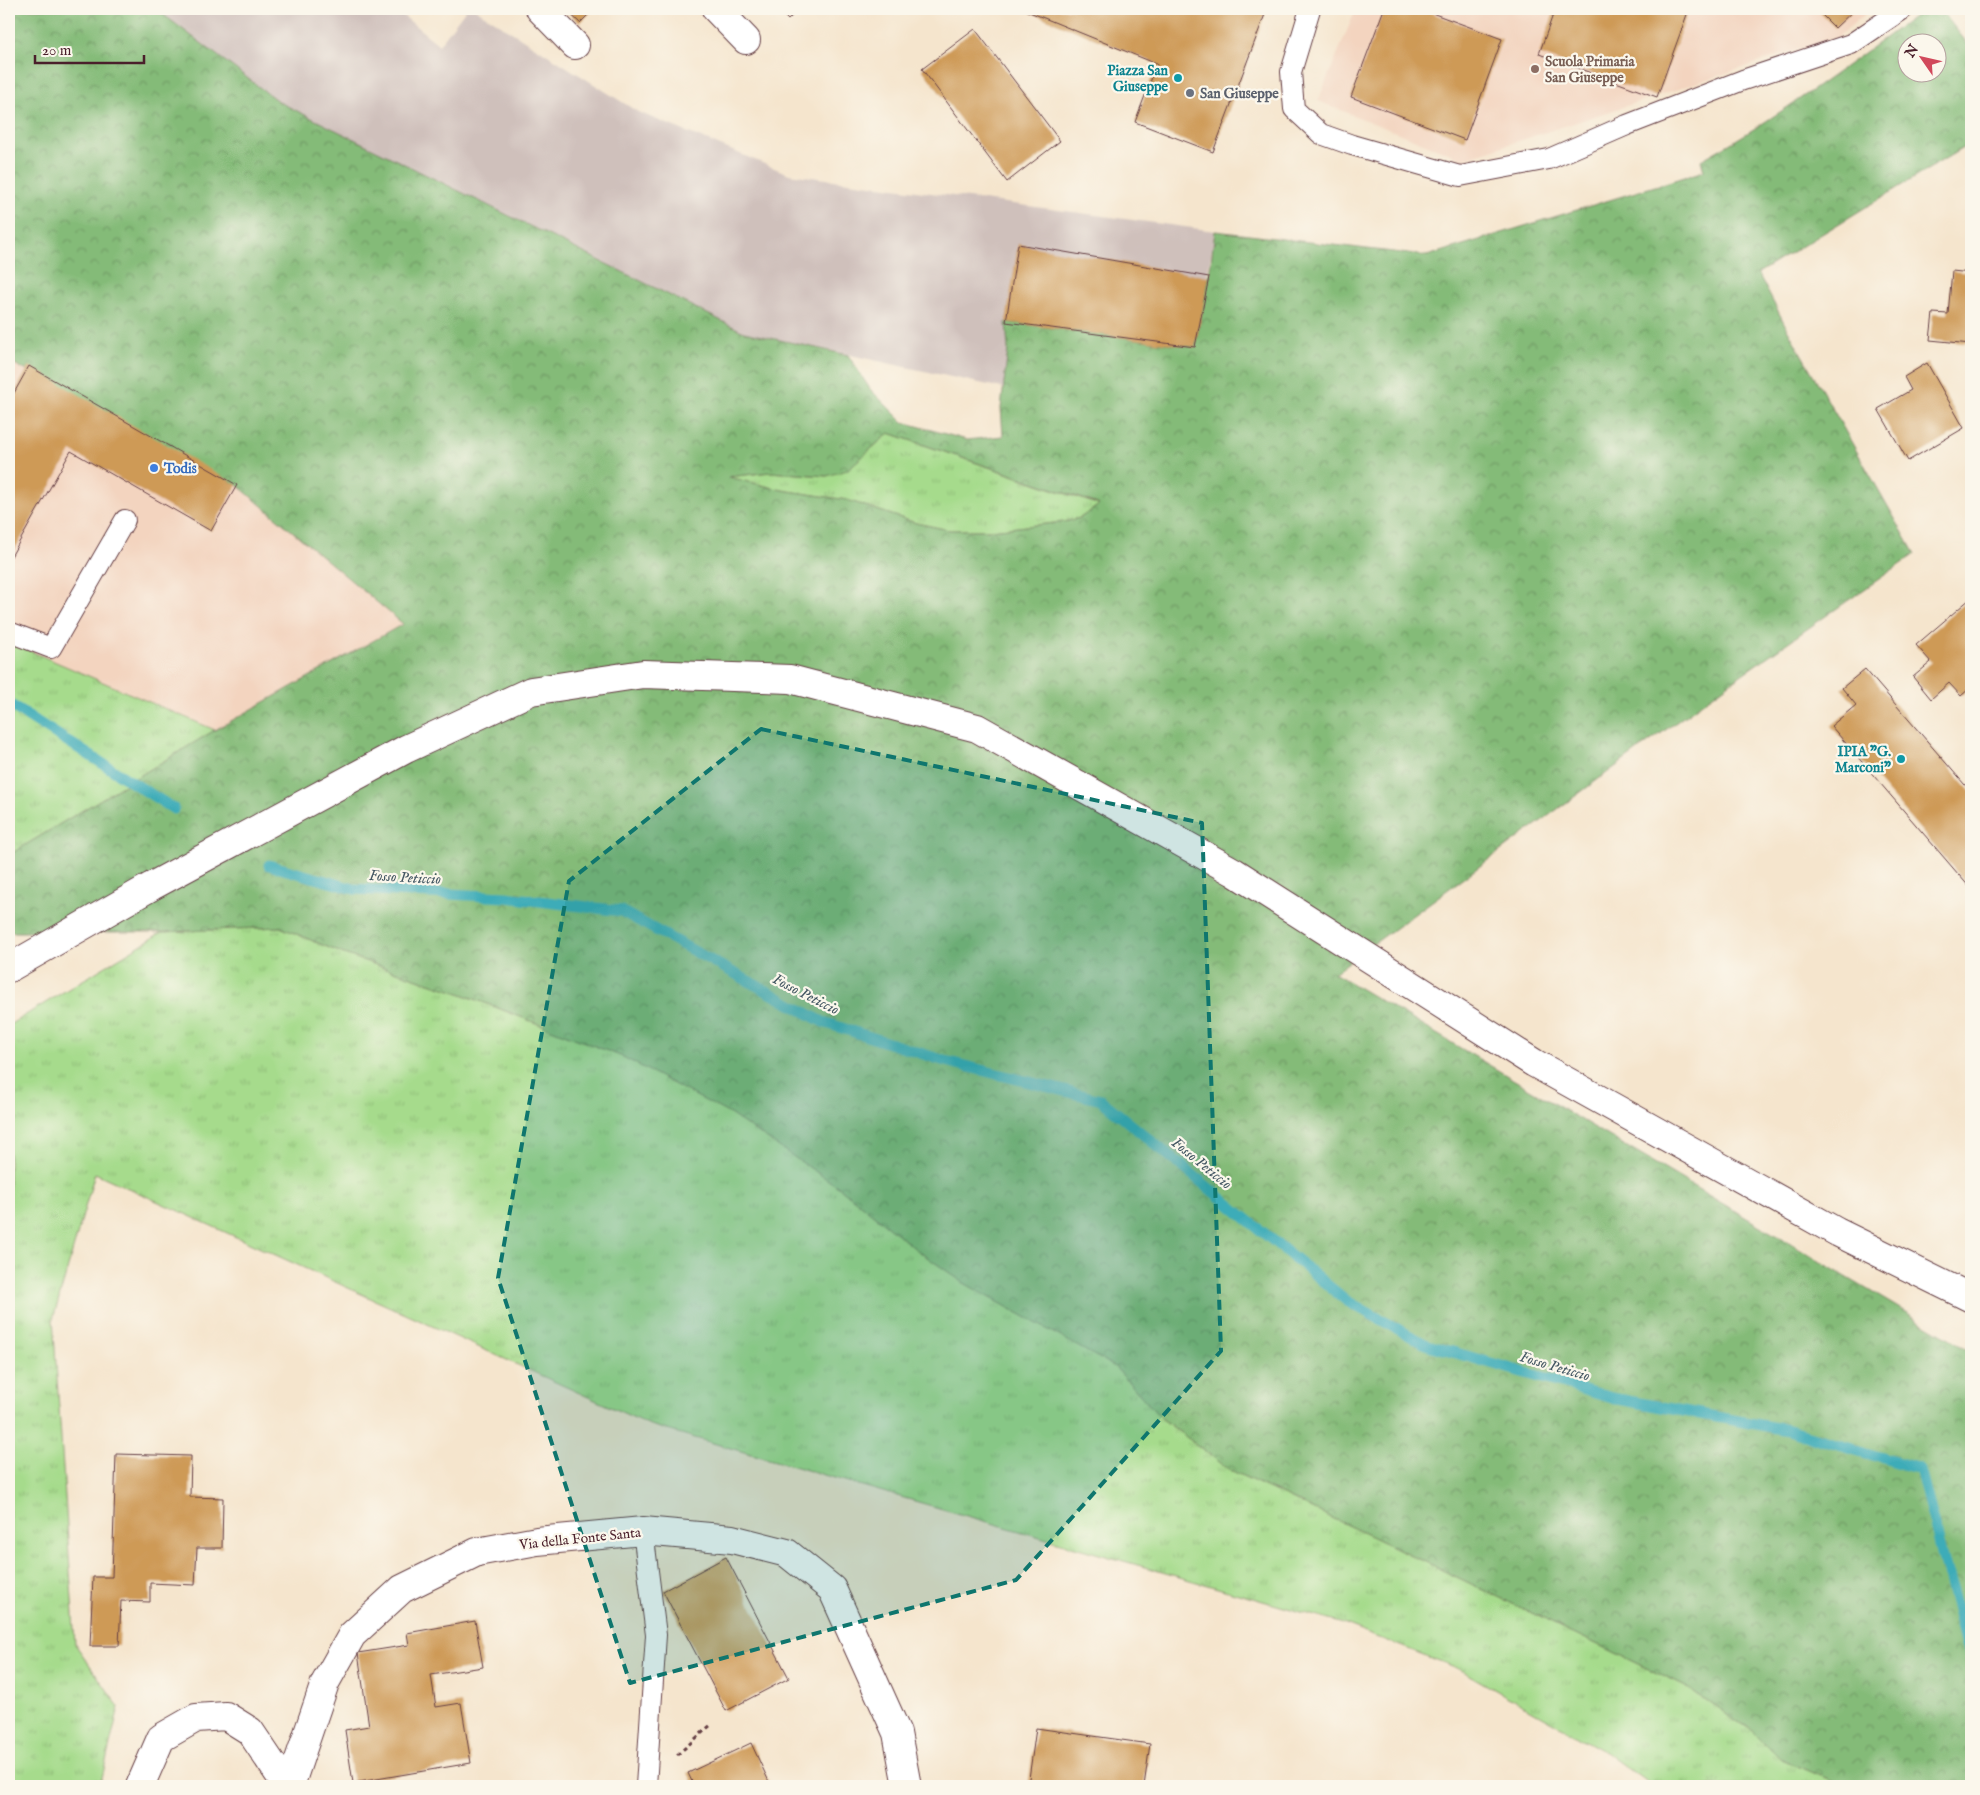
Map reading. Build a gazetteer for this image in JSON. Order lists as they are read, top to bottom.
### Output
{
  "streets": {
    "street": ["Via della Fonte Santa"]
  },
  "water": ["Fosso Peticcio"],
  "places": [
    "Scuola Primaria San Giuseppe",
    "Piazza San Giuseppe",
    "San Giuseppe",
    "Todis",
    "IPIA \"G. Marconi\""
  ],
  "scale_bar": "20 m",
  "north": "top left"
}
